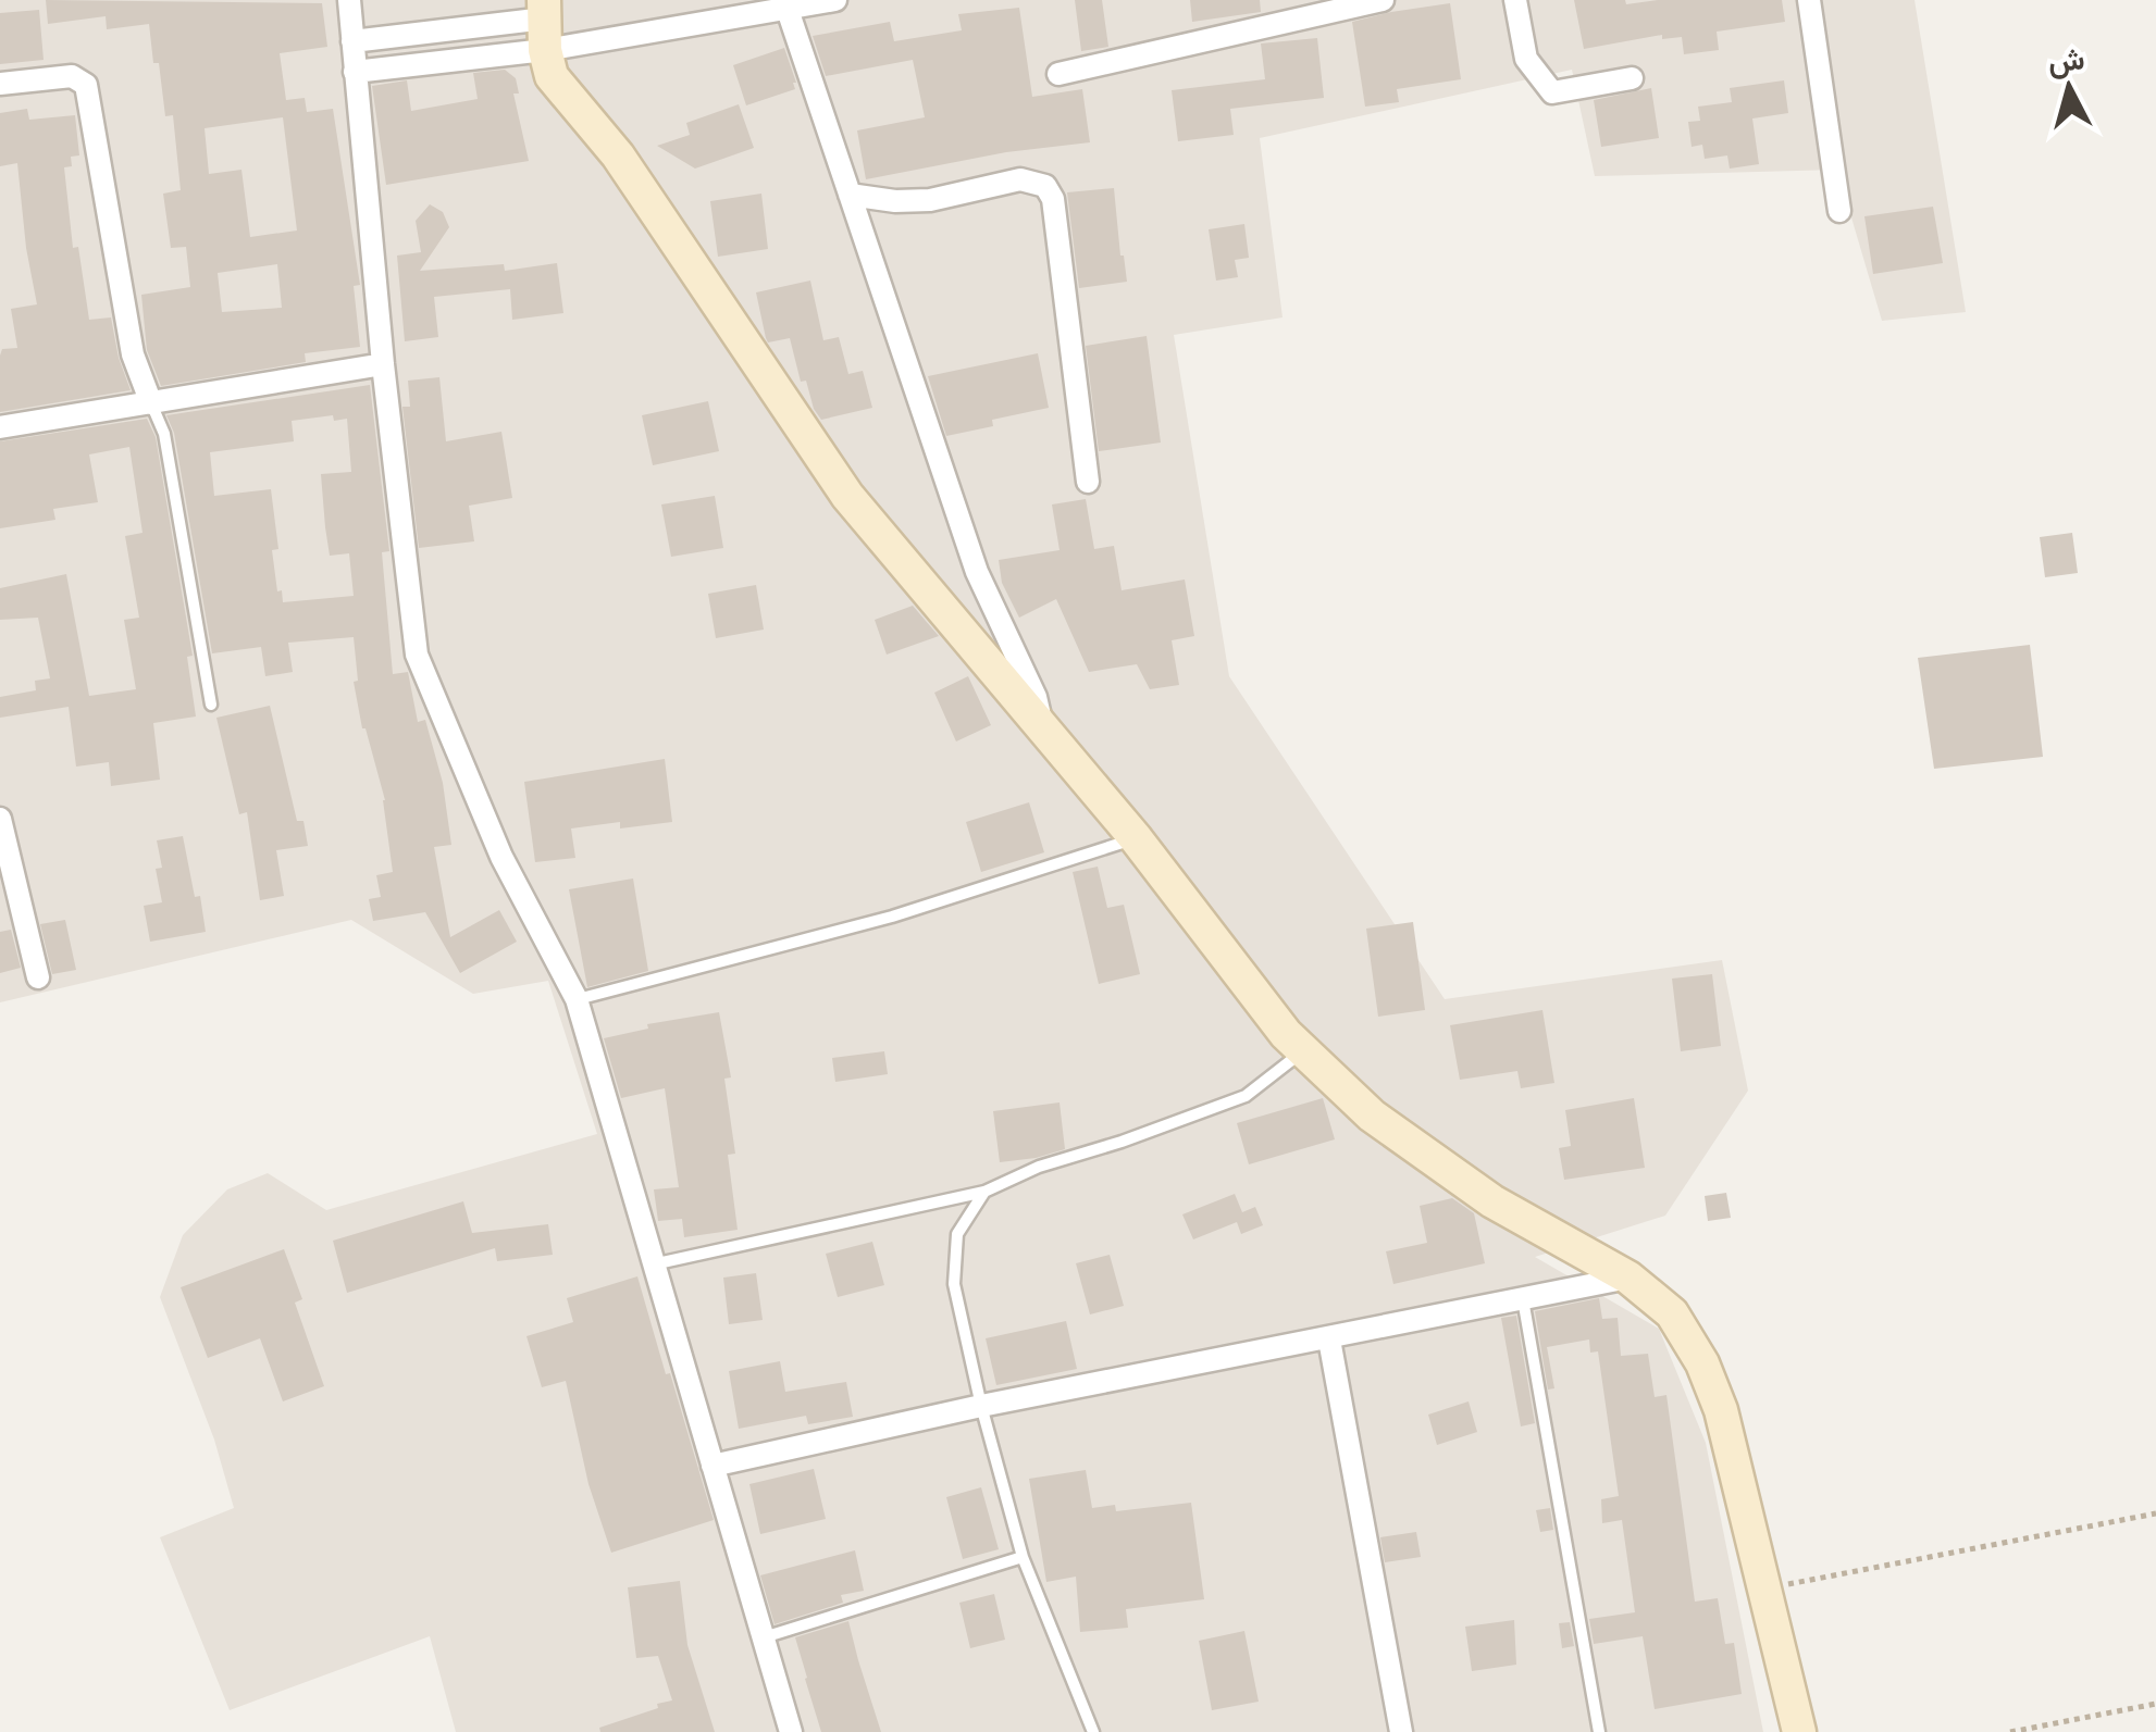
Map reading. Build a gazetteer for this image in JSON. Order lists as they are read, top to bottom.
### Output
{
  "north": "top"
}
